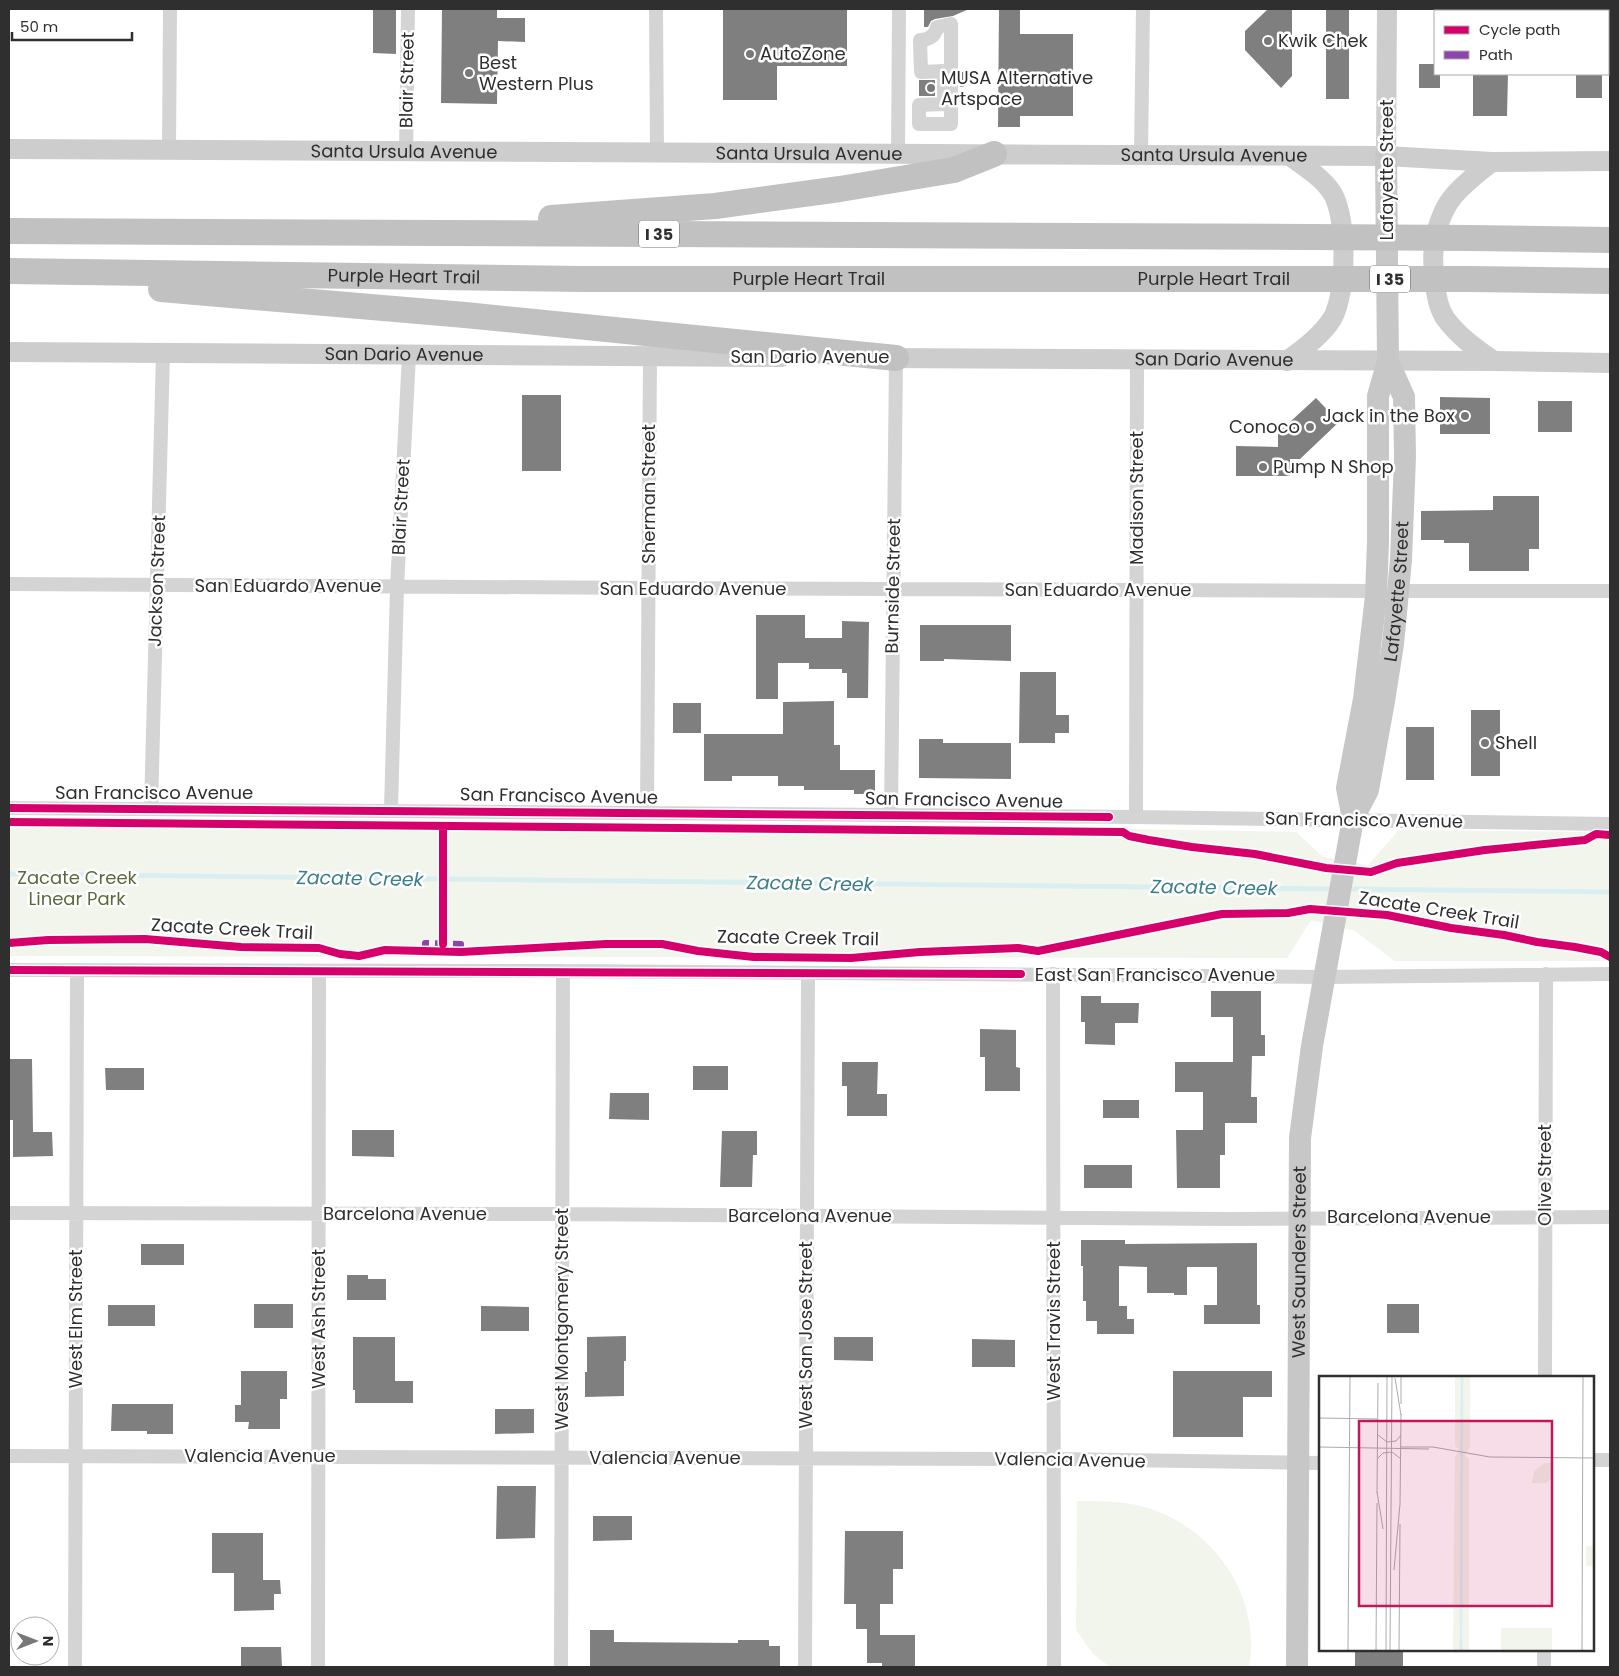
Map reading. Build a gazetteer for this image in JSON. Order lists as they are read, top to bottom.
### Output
{
  "streets": {
    "highway": ["I 35", "Purple Heart Trail"],
    "main road": [
      "Santa Ursula Avenue",
      "Lafayette Street",
      "San Dario Avenue",
      "West Saunders Street"
    ],
    "street": [
      "Blair Street",
      "Sherman Street",
      "Madison Street",
      "Jackson Street",
      "San Eduardo Avenue",
      "Burnside Street",
      "San Francisco Avenue",
      "East San Francisco Avenue",
      "Olive Street",
      "Barcelona Avenue",
      "West Elm Street",
      "West Ash Street",
      "West Montgomery Street",
      "West Travis Street",
      "West San Jose Street",
      "Valencia Avenue"
    ],
    "cycle path": ["Zacate Creek Trail"]
  },
  "crossings": [
    ["Blair Street", "Santa Ursula Avenue"],
    ["Blair Street", "San Dario Avenue"],
    ["Blair Street", "San Eduardo Avenue"],
    ["Blair Street", "San Francisco Avenue"],
    ["Santa Ursula Avenue", "Lafayette Street"],
    ["Lafayette Street", "San Dario Avenue"],
    ["Lafayette Street", "San Eduardo Avenue"],
    ["Lafayette Street", "San Francisco Avenue"],
    ["Lafayette Street", "West Saunders Street"],
    ["San Dario Avenue", "Sherman Street"],
    ["San Dario Avenue", "Madison Street"],
    ["San Dario Avenue", "Jackson Street"],
    ["San Dario Avenue", "Burnside Street"],
    ["Sherman Street", "San Eduardo Avenue"],
    ["Sherman Street", "San Francisco Avenue"],
    ["Madison Street", "San Eduardo Avenue"],
    ["Madison Street", "San Francisco Avenue"],
    ["Jackson Street", "San Eduardo Avenue"],
    ["Jackson Street", "San Francisco Avenue"],
    ["San Eduardo Avenue", "Burnside Street"],
    ["Burnside Street", "San Francisco Avenue"],
    ["East San Francisco Avenue", "Olive Street"],
    ["East San Francisco Avenue", "West Saunders Street"],
    ["East San Francisco Avenue", "West Elm Street"],
    ["East San Francisco Avenue", "West Ash Street"],
    ["East San Francisco Avenue", "West Montgomery Street"],
    ["East San Francisco Avenue", "West Travis Street"],
    ["East San Francisco Avenue", "West San Jose Street"],
    ["Olive Street", "Barcelona Avenue"],
    ["Barcelona Avenue", "West Saunders Street"],
    ["Barcelona Avenue", "West Elm Street"],
    ["Barcelona Avenue", "West Ash Street"],
    ["Barcelona Avenue", "West Montgomery Street"],
    ["Barcelona Avenue", "West Travis Street"],
    ["Barcelona Avenue", "West San Jose Street"],
    ["West Saunders Street", "Valencia Avenue"],
    ["West Elm Street", "Valencia Avenue"],
    ["West Ash Street", "Valencia Avenue"],
    ["West Montgomery Street", "Valencia Avenue"],
    ["West Travis Street", "Valencia Avenue"],
    ["West San Jose Street", "Valencia Avenue"]
  ],
  "water": ["Zacate Creek"],
  "parks": ["Zacate Creek Linear Park"],
  "places": [
    "Kwik Chek",
    "AutoZone",
    "Best Western Plus",
    "MUSA Alternative Artspace",
    "Jack in the Box",
    "Conoco",
    "Pump N Shop",
    "Shell"
  ],
  "legend": ["Cycle path", "Path"],
  "scale_bar": "50 m",
  "north": "right"
}
